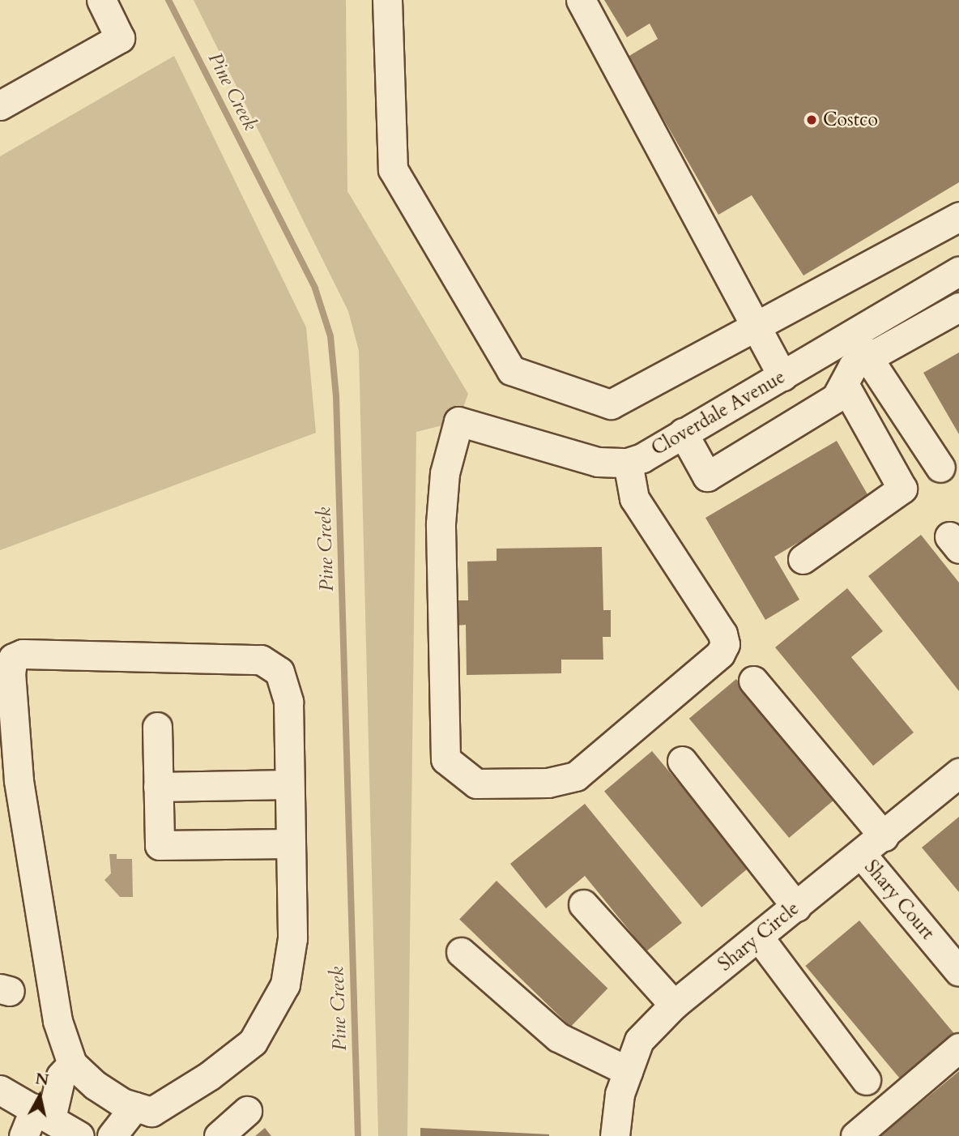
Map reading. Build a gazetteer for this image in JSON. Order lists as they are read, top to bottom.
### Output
{
  "streets": {
    "street": ["Cloverdale Avenue", "Shary Court", "Shary Circle"]
  },
  "crossings": [
    ["Shary Court", "Shary Circle"]
  ],
  "water": ["Pine Creek"],
  "places": ["Costco"],
  "north": "top"
}
